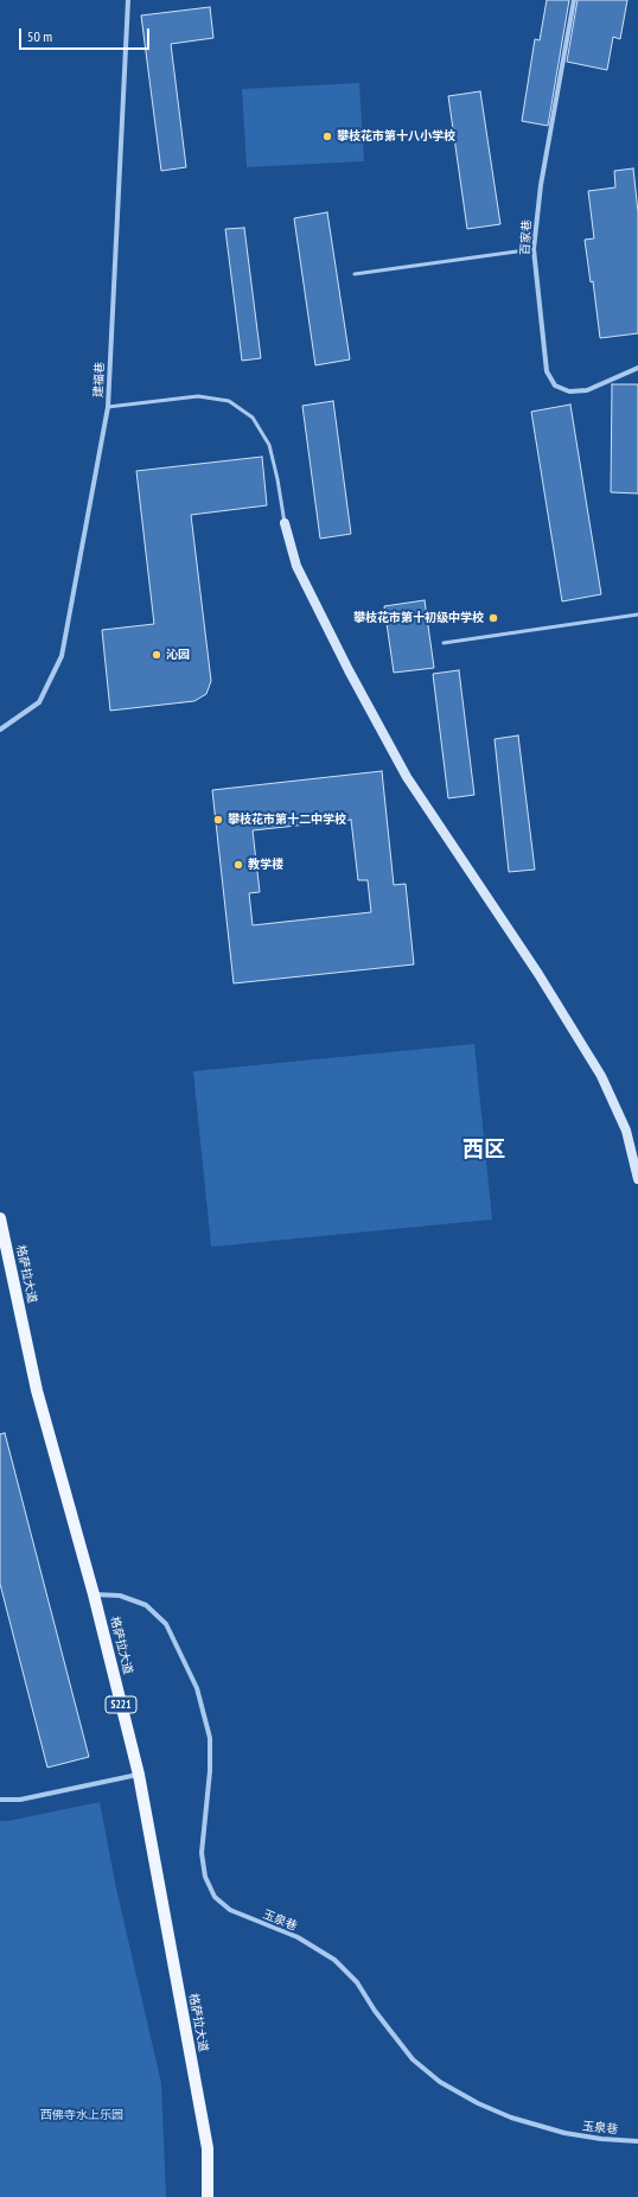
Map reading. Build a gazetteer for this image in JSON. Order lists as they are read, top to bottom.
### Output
{
  "streets": {
    "main road": ["格萨拉大道", "S221"],
    "street": ["百家巷", "建福巷", "玉泉巷"]
  },
  "crossings": [
    ["格萨拉大道", "玉泉巷"]
  ],
  "districts": ["西区"],
  "parks": ["西佛寺水上乐园"],
  "places": [
    "攀枝花市第十八小学校",
    "攀枝花市第十初级中学校",
    "沁园",
    "攀枝花市第十二中学校",
    "教学楼"
  ],
  "scale_bar": "50 m"
}
